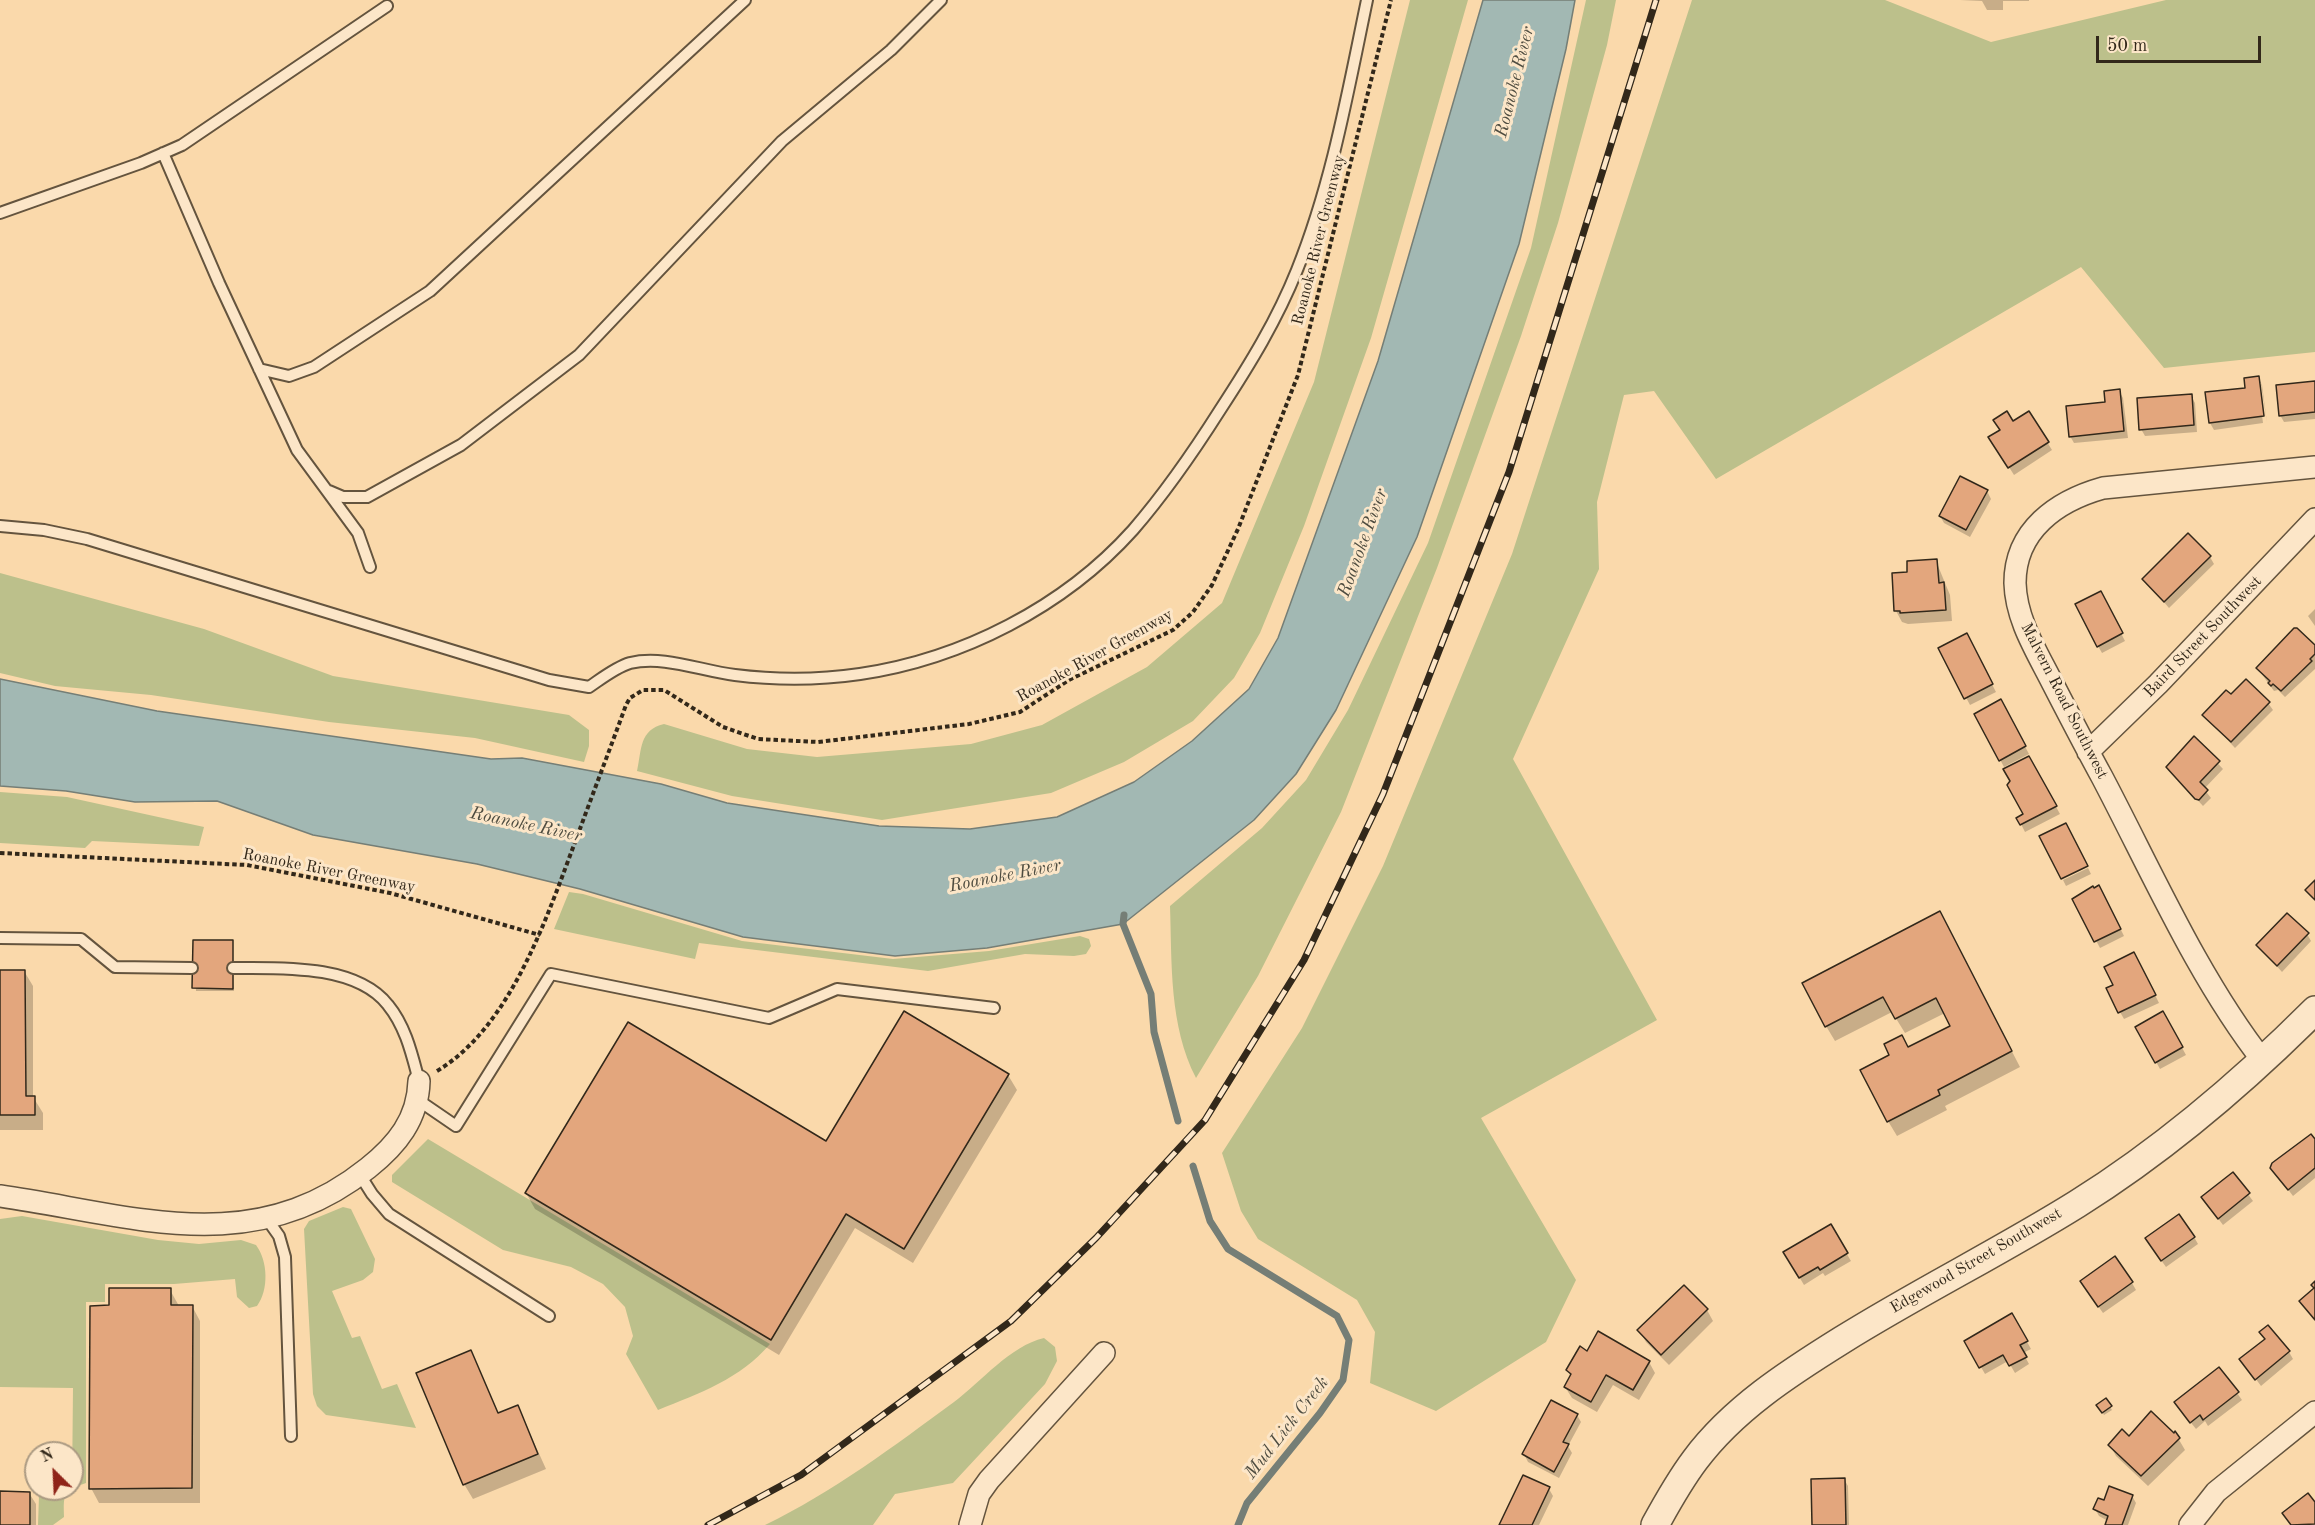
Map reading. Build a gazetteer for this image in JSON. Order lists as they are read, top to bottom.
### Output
{
  "streets": {
    "street": ["Baird Street Southwest", "Malvern Road Southwest", "Edgewood Street Southwest"],
    "path": ["Roanoke River Greenway"]
  },
  "crossings": [
    ["Baird Street Southwest", "Malvern Road Southwest"],
    ["Malvern Road Southwest", "Edgewood Street Southwest"]
  ],
  "water": ["Roanoke River", "Mud Lick Creek"],
  "scale_bar": "50 m",
  "north": "top left"
}
